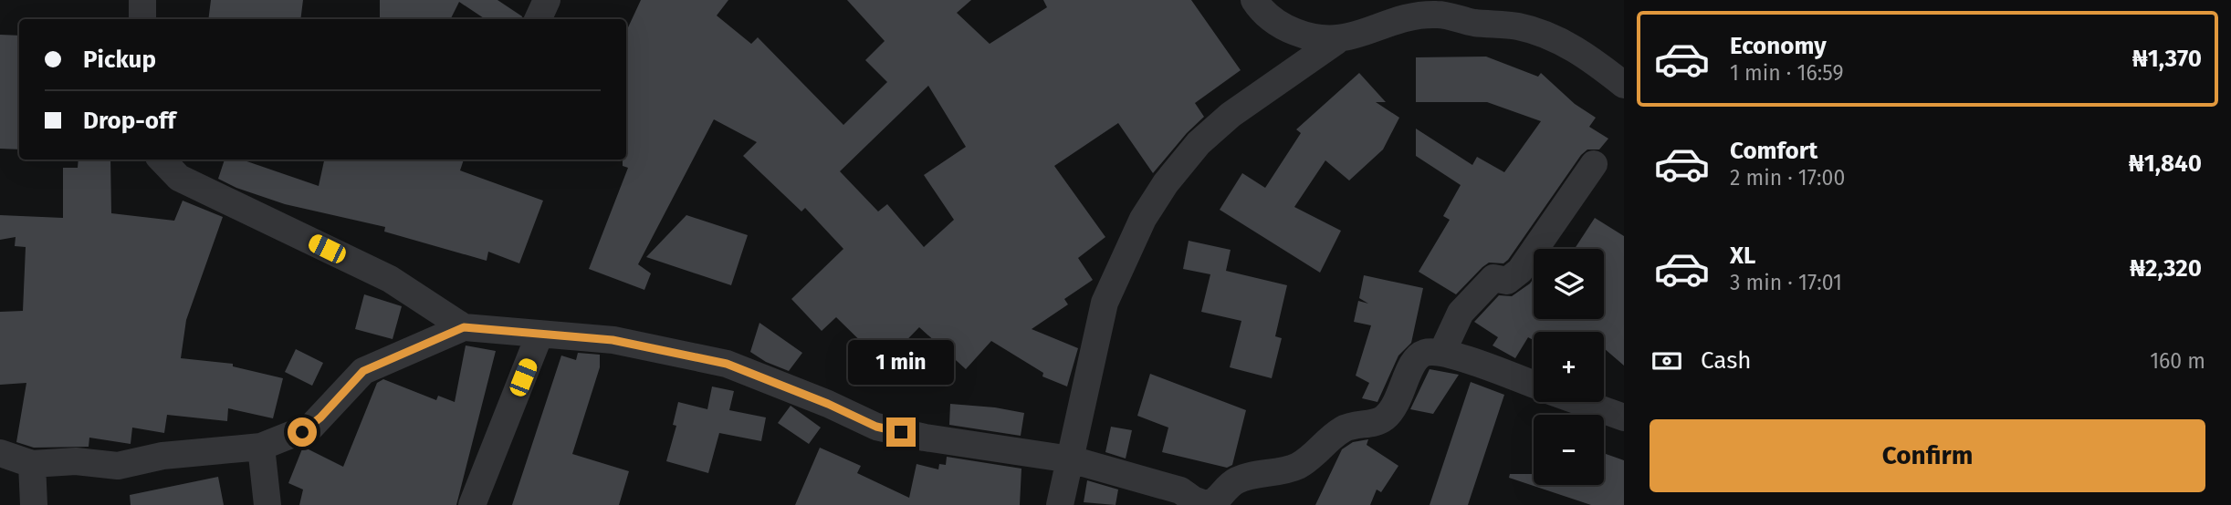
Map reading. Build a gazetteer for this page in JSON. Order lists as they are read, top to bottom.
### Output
{
  "page": {
    "list": [
      {
        "name": "Economy",
        "note": "1 min · 16:59",
        "value": "₦1,370"
      },
      {
        "name": "Comfort",
        "note": "2 min · 17:00",
        "value": "₦1,840"
      },
      {
        "name": "XL",
        "note": "3 min · 17:01",
        "value": "₦2,320"
      }
    ],
    "banner": ["Pickup", "Drop-off"],
    "map_buttons": ["+", "−"],
    "pay": ["Cash", "160 m"],
    "bubble": "1 min",
    "buttons": "Confirm"
  }
}
